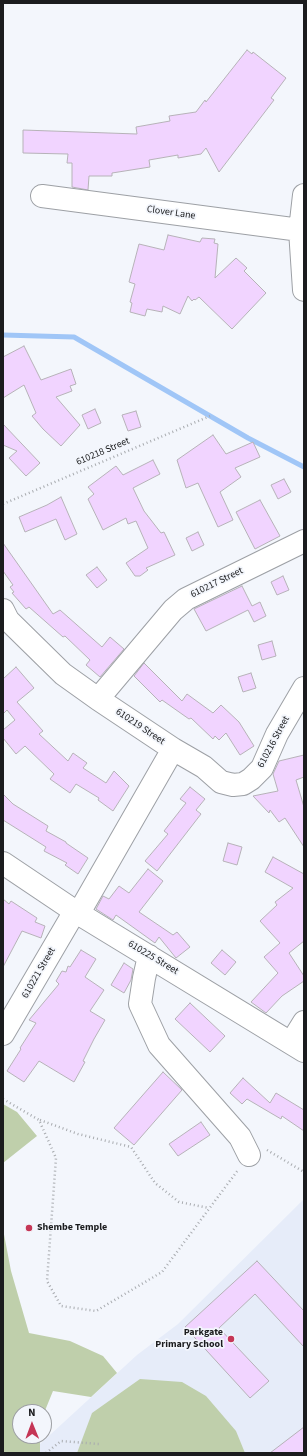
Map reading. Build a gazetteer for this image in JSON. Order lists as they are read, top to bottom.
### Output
{
  "streets": {
    "street": [
      "Clover Lane",
      "610217 Street",
      "610219 Street",
      "610216 Street",
      "610225 Street",
      "610221 Street"
    ],
    "path": ["610218 Street"]
  },
  "crossings": [
    ["610217 Street", "610219 Street"],
    ["610219 Street", "610216 Street"],
    ["610219 Street", "610225 Street"],
    ["610219 Street", "610221 Street"],
    ["610225 Street", "610221 Street"]
  ],
  "places": ["Shembe Temple", "Parkgate Primary School"],
  "north": "top"
}
